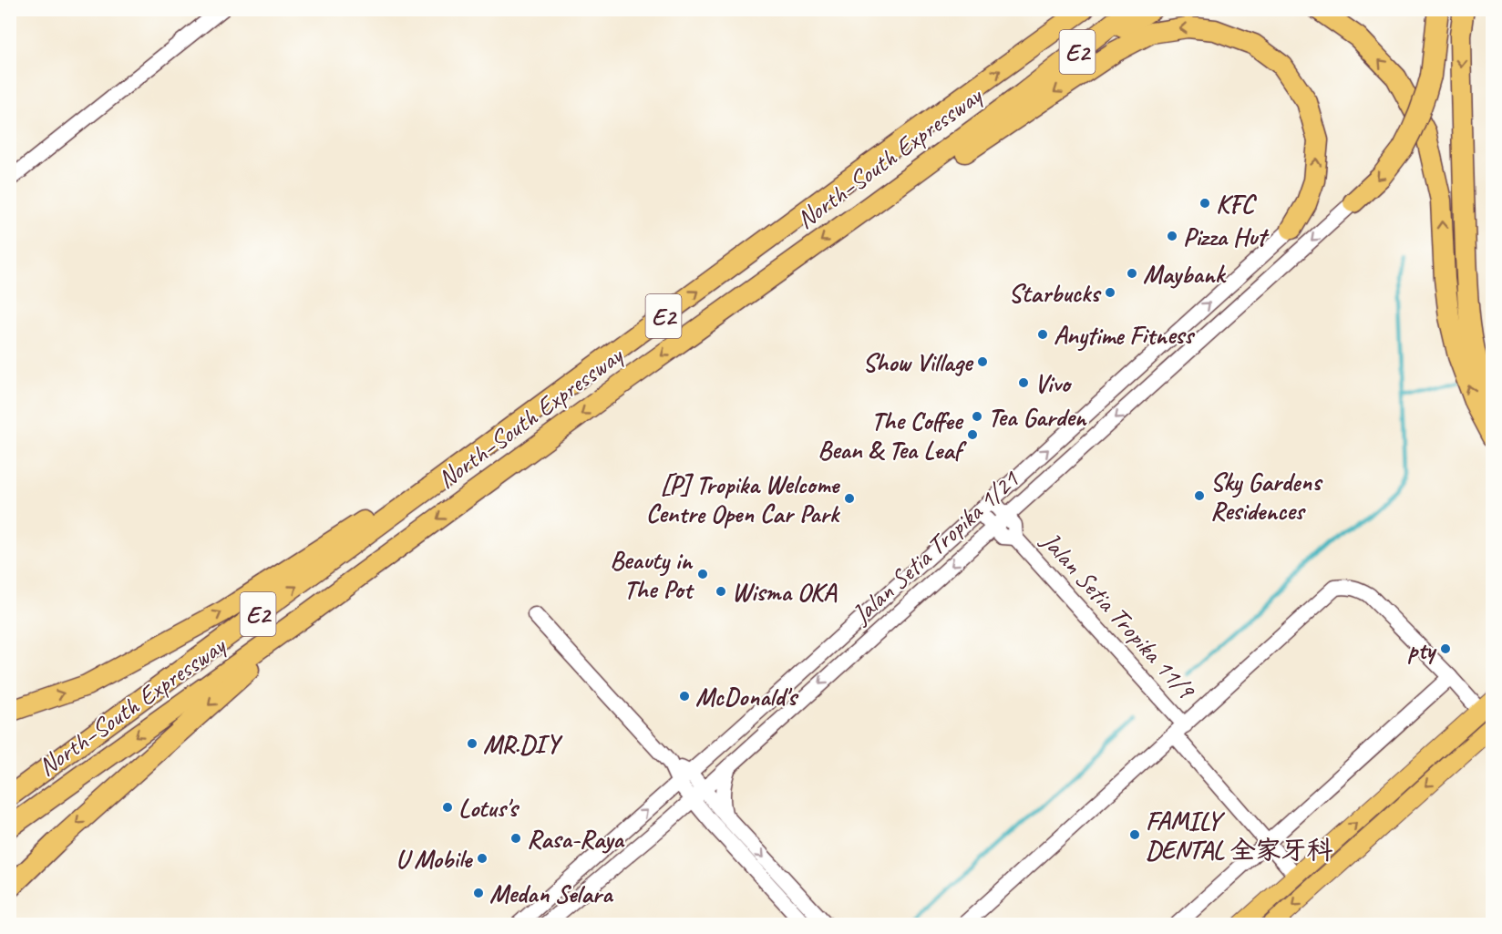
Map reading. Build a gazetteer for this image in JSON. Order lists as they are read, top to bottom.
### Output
{
  "streets": {
    "highway": ["E2", "North–South Expressway"],
    "street": ["Jalan Setia Tropika 1/21", "Jalan Setia Tropika 11/9"]
  },
  "places": [
    "KFC",
    "Pizza Hut",
    "Maybank",
    "Starbucks",
    "Anytime Fitness",
    "Show Village",
    "Vivo",
    "Tea Garden",
    "The Coffee Bean & Tea Leaf",
    "Sky Gardens Residences",
    "[P] Tropika Welcome Centre Open Car Park",
    "Beauty in The Pot",
    "Wisma OKA",
    "pty",
    "McDonald's",
    "MR.DIY",
    "Lotus's",
    "FAMILY DENTAL 全家牙科",
    "Rasa-Raya",
    "U Mobile",
    "Medan Selara"
  ]
}
